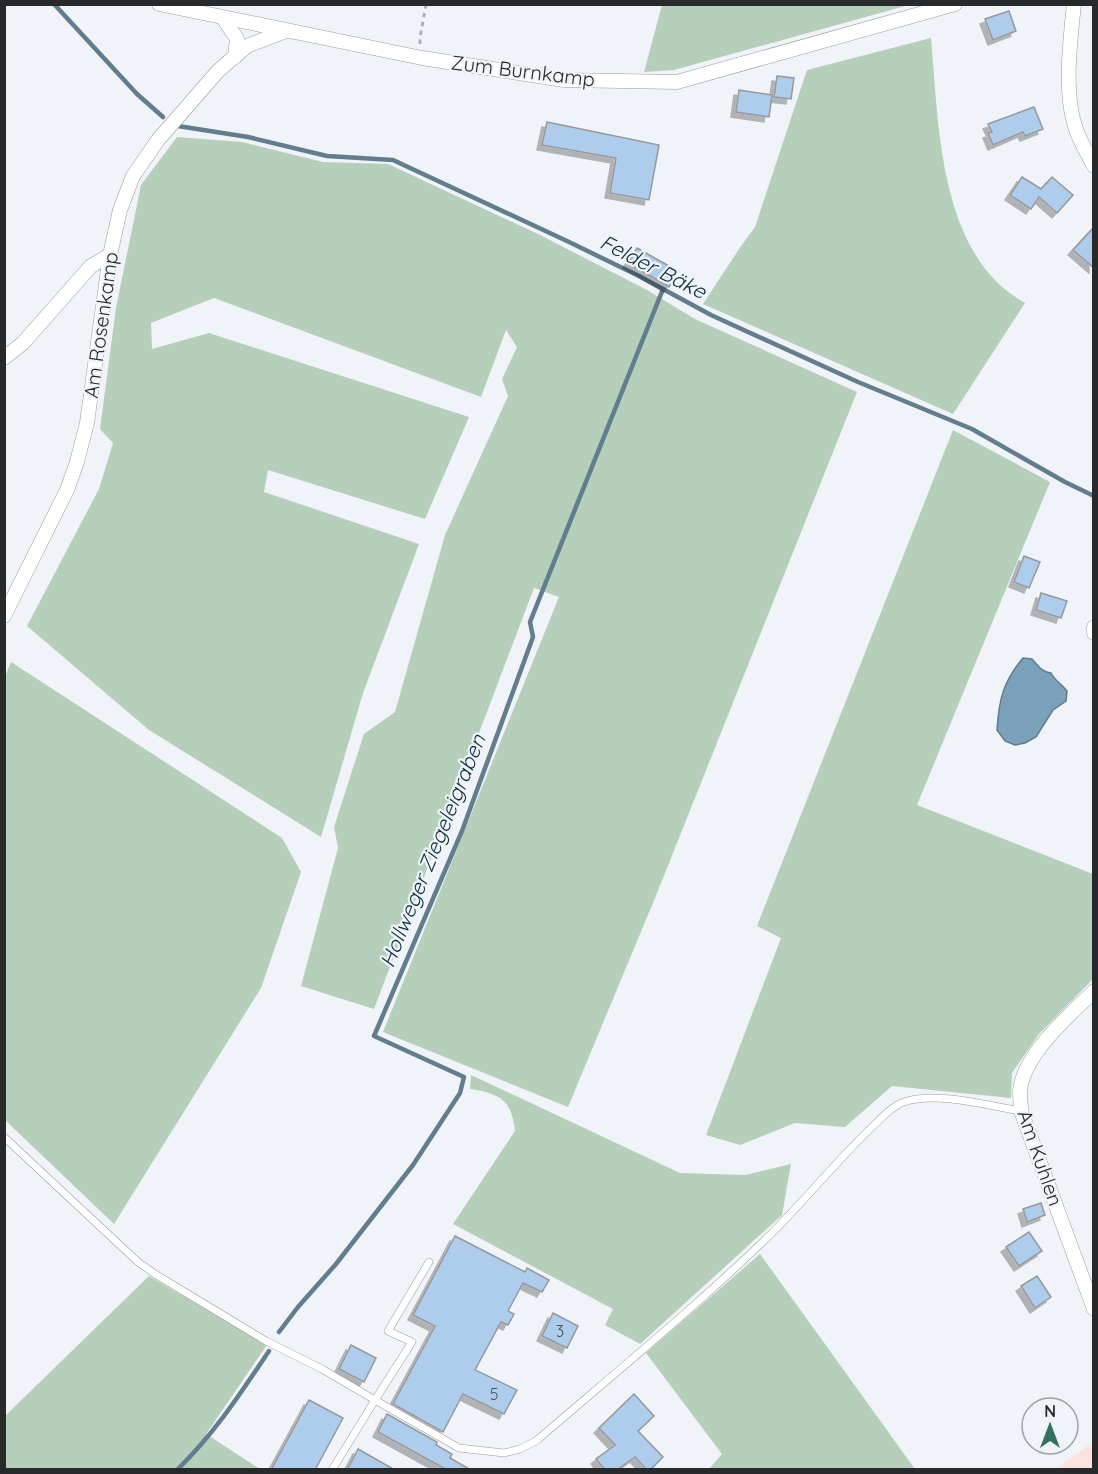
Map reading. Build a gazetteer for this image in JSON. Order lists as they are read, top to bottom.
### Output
{
  "streets": {
    "street": ["Zum Burnkamp", "Am Rosenkamp", "Am Kuhlen"]
  },
  "crossings": [
    ["Zum Burnkamp", "Am Rosenkamp"]
  ],
  "water": ["Felder Bäke", "Hollweger Ziegeleigraben"],
  "house_numbers": ["3", "5"],
  "north": "top"
}
